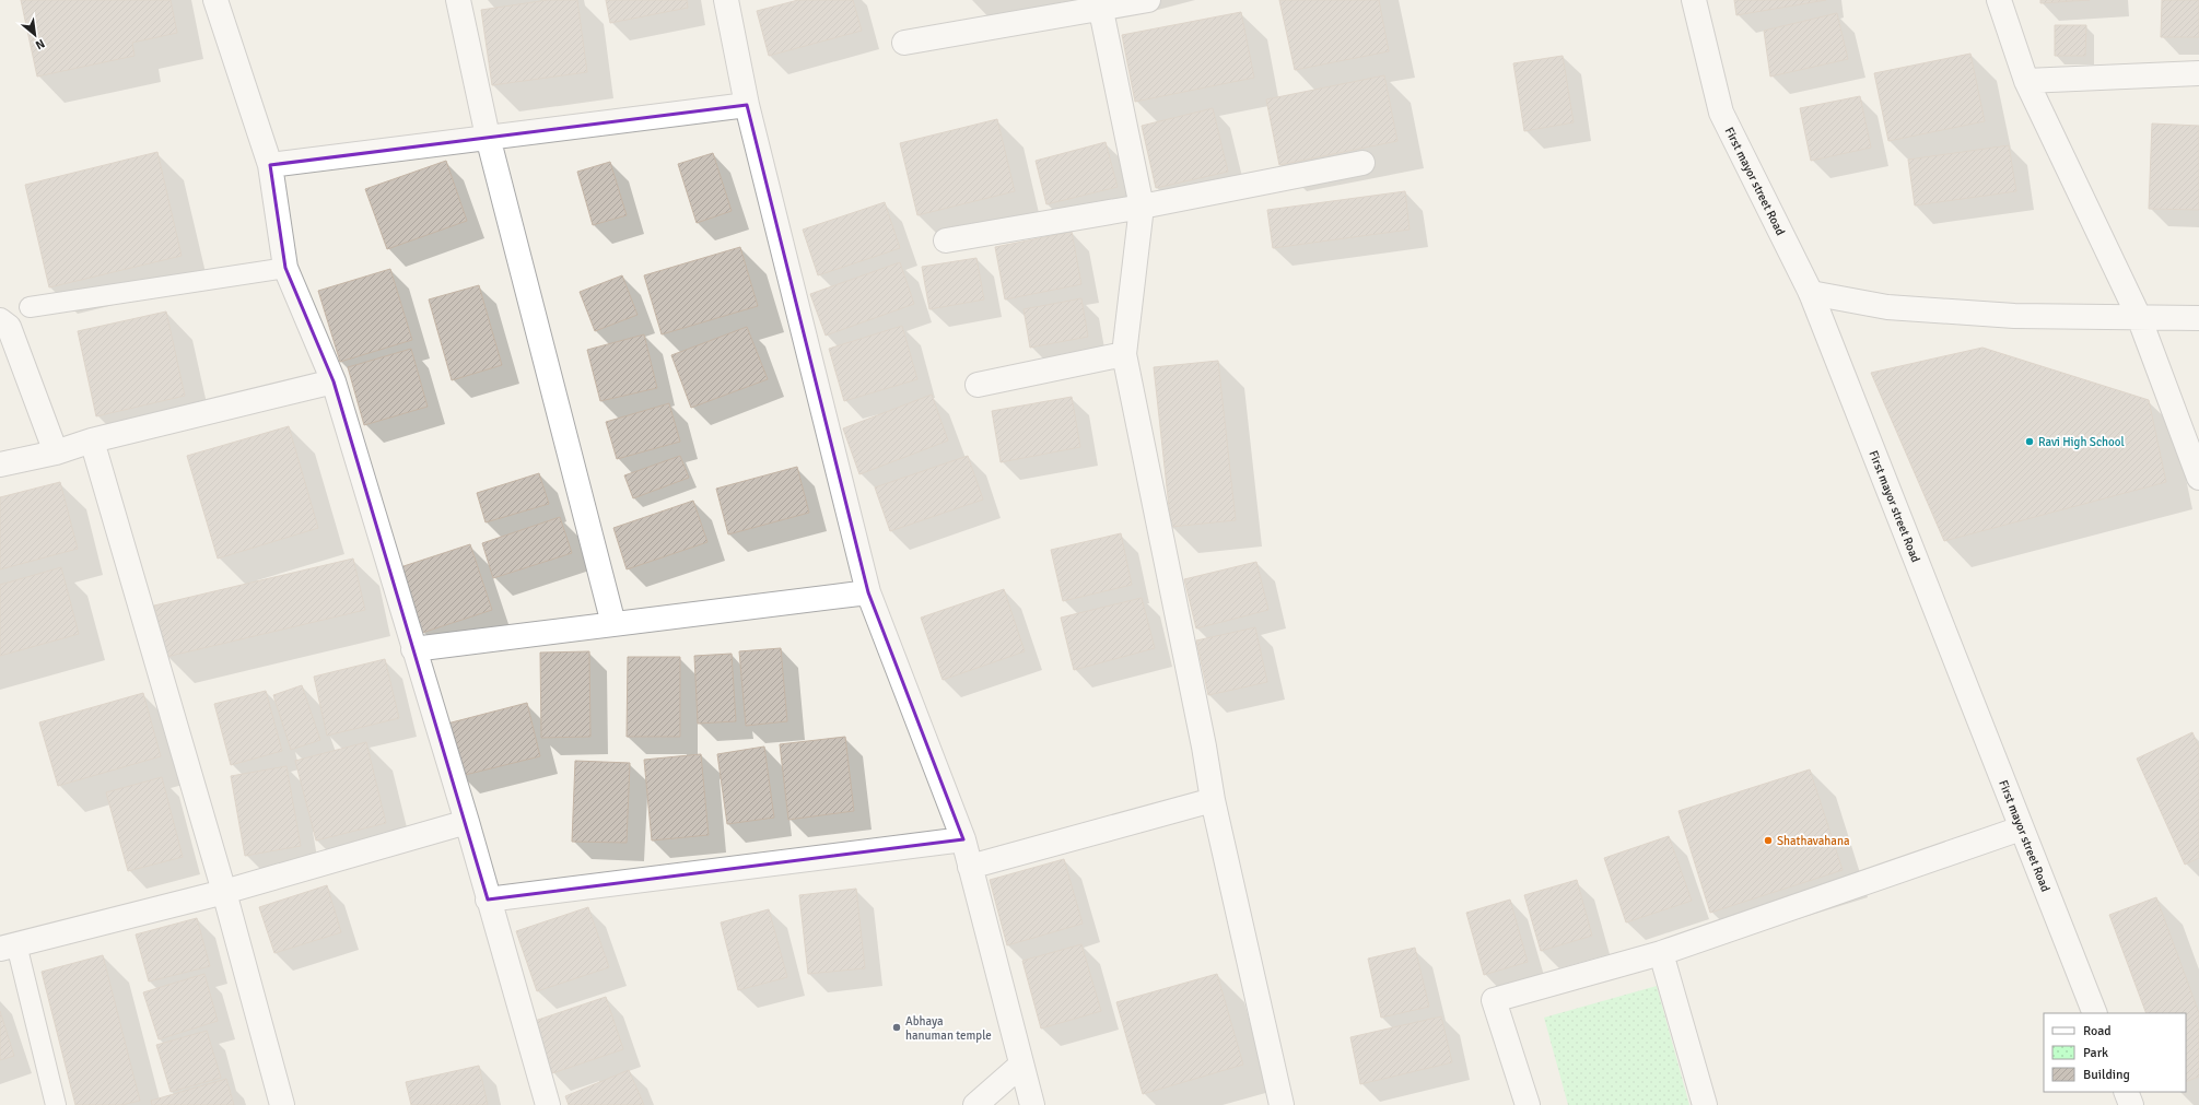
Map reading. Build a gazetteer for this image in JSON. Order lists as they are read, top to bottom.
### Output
{
  "streets": {
    "street": ["First mayor street Road"]
  },
  "places": ["Ravi High School", "Shathavahana", "Abhaya hanuman temple"],
  "legend": ["Road", "Park", "Building"],
  "north": "bottom right"
}
